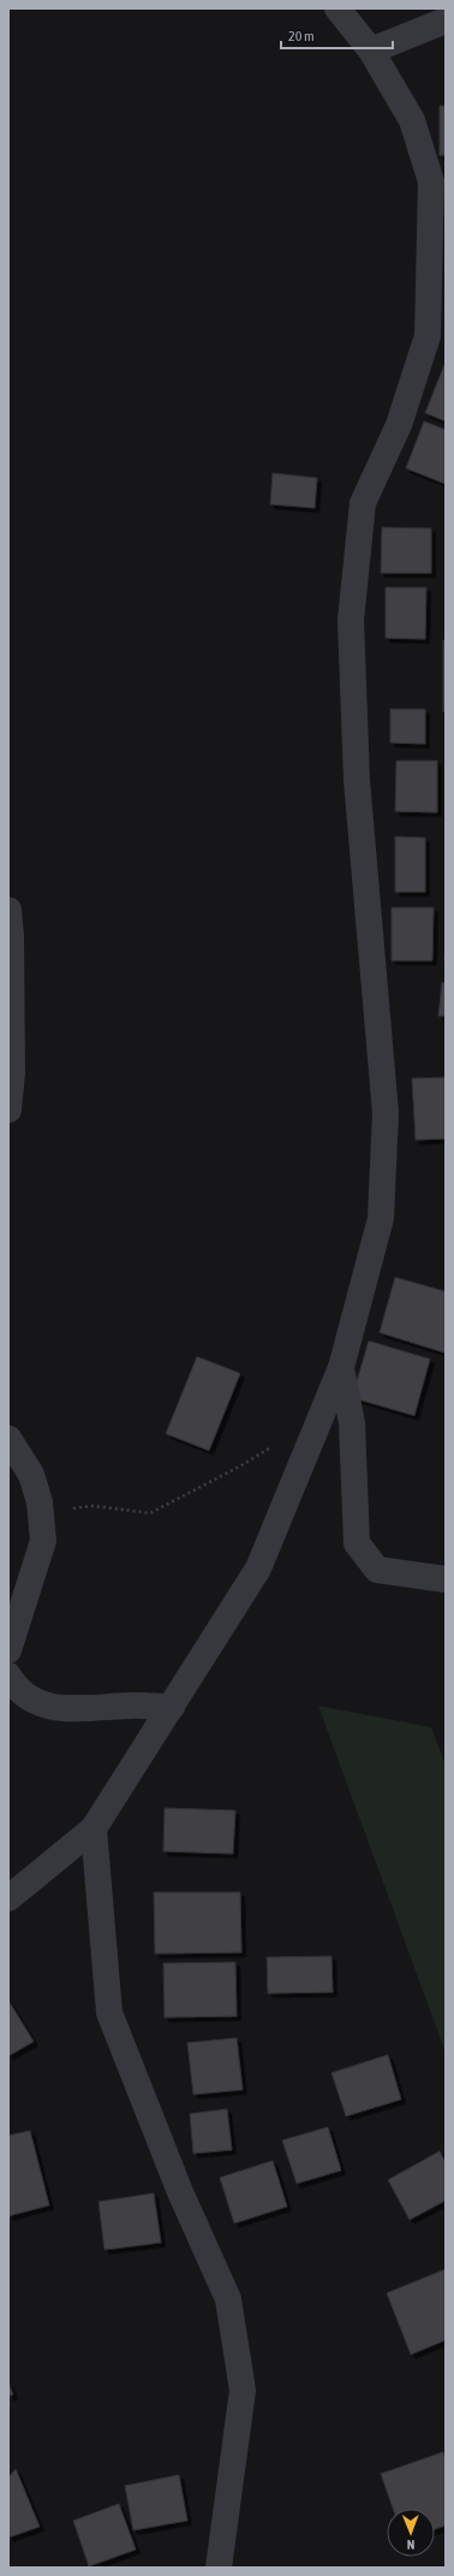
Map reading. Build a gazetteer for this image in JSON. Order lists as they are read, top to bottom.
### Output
{
  "scale_bar": "20 m",
  "north": "bottom"
}
